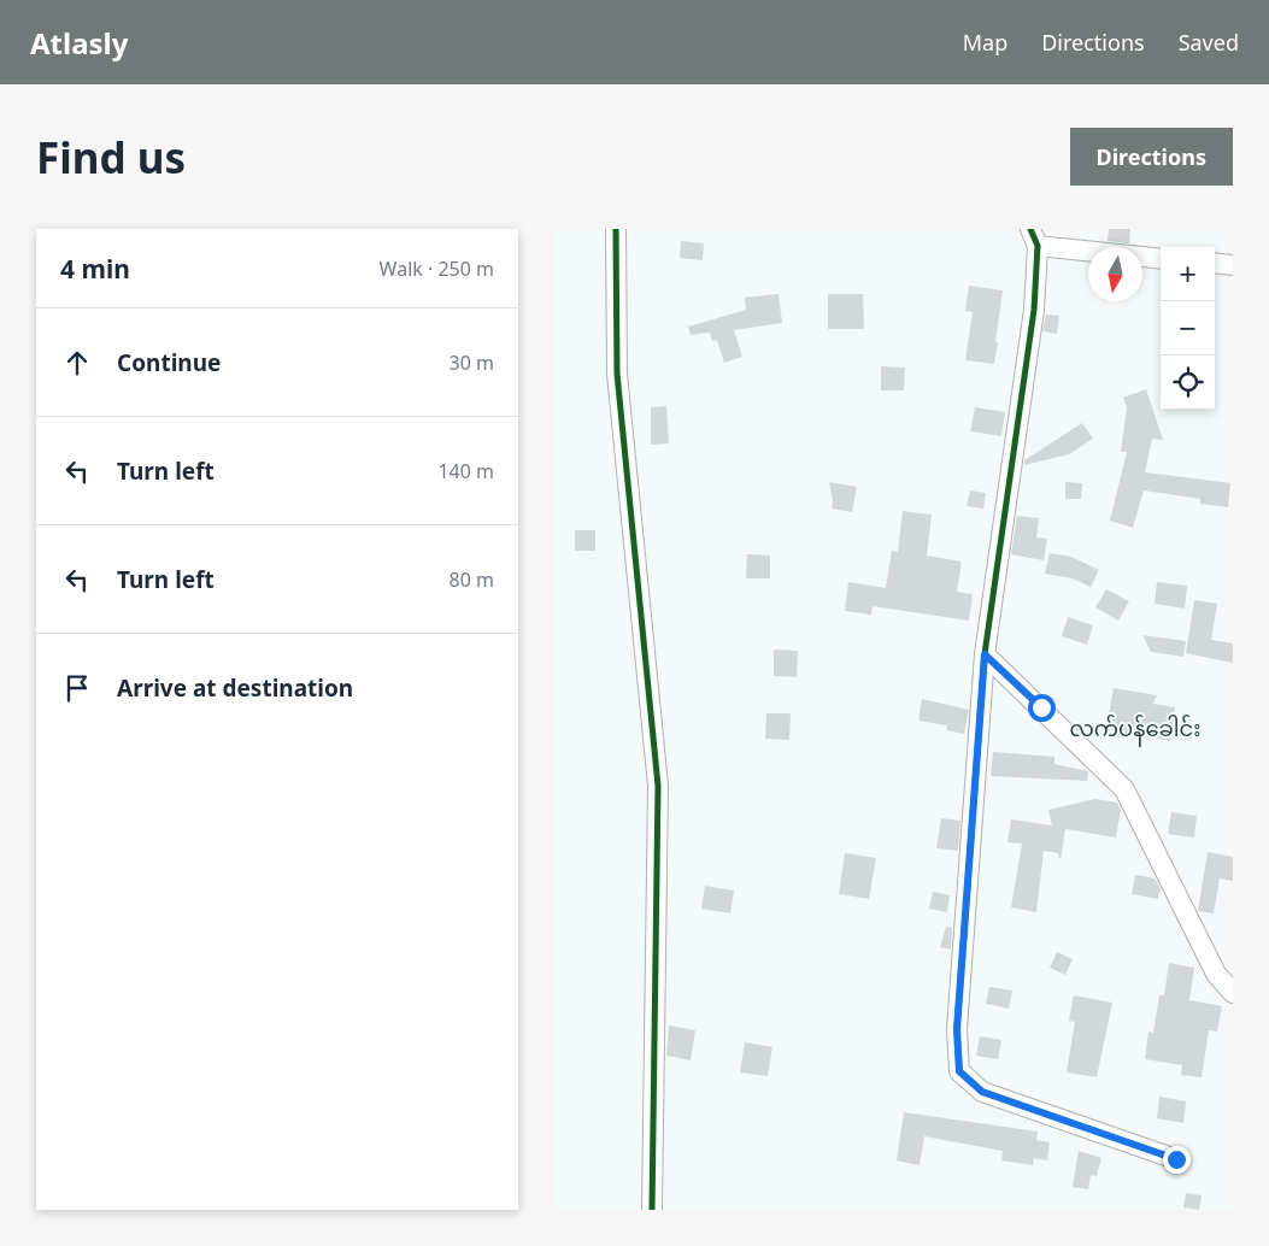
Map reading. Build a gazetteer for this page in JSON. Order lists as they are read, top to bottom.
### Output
{
  "districts": ["လက်ပန်ခေါင်း"],
  "north": "bottom",
  "page": {
    "header": "Atlasly",
    "nav": ["Map", "Directions", "Saved"],
    "buttons": "Directions",
    "title": "Find us",
    "heading": ["4 min", "Walk · 250 m"],
    "map_buttons": ["+", "−"],
    "list": [
      ["Continue", "30 m"],
      ["Turn left", "140 m"],
      ["Turn left", "80 m"],
      "Arrive at destination"
    ]
  }
}
